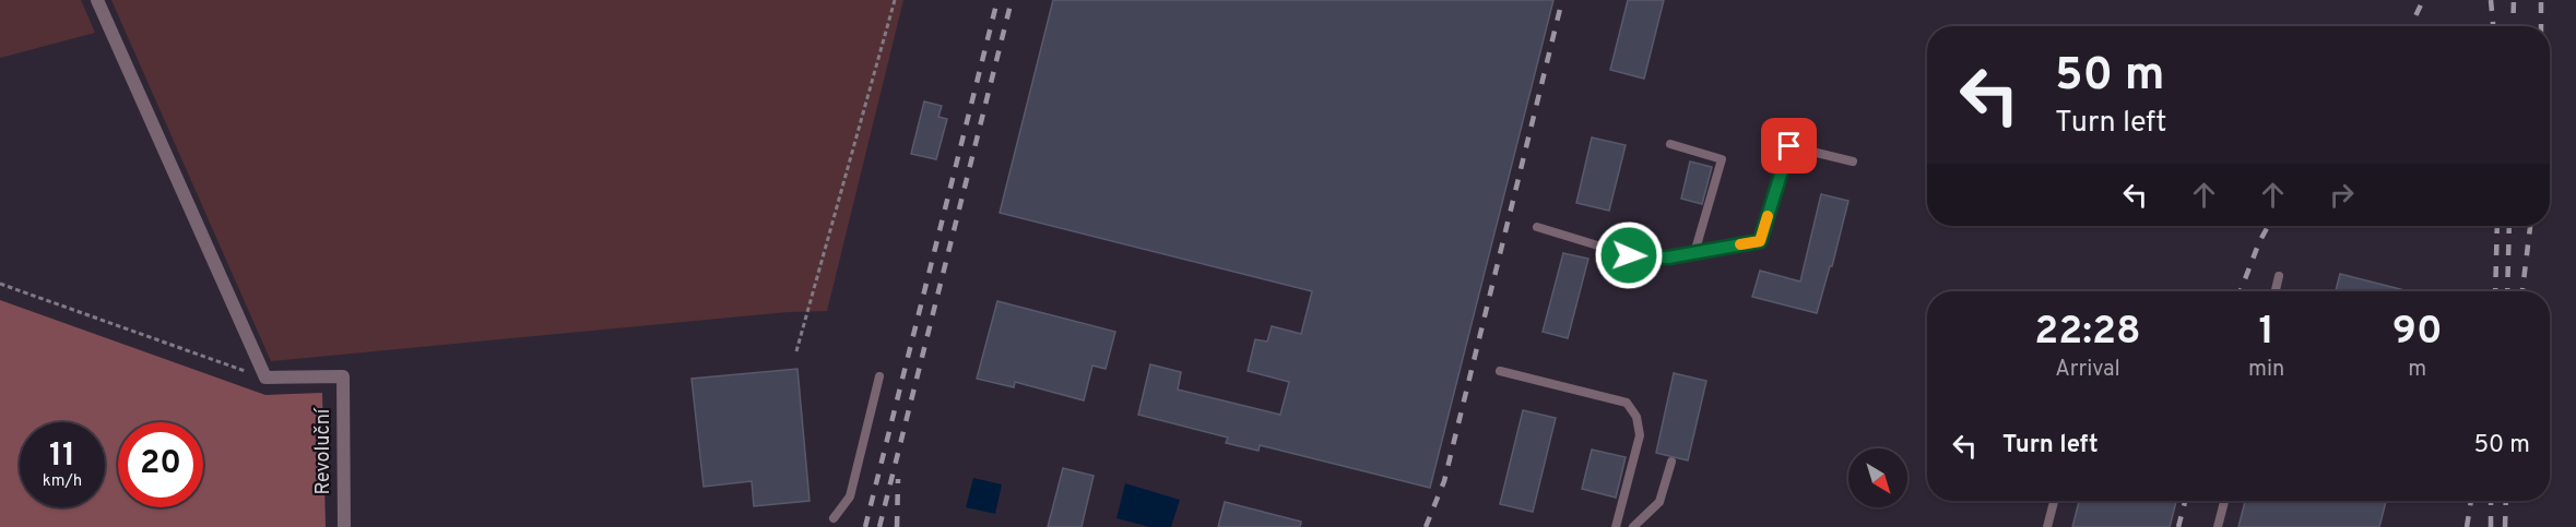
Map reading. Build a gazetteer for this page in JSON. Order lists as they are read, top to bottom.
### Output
{
  "streets": {
    "street": ["Revoluční"]
  },
  "north": "bottom right",
  "page": {
    "turn": ["50 m", "Turn left"],
    "eta": [
      "22:28",
      "Arrival",
      "1",
      "min",
      "90",
      "m"
    ],
    "list": [
      {
        "name": "Turn left",
        "value": "50 m"
      }
    ],
    "speed": "11 km/h",
    "limit": "20"
  }
}
